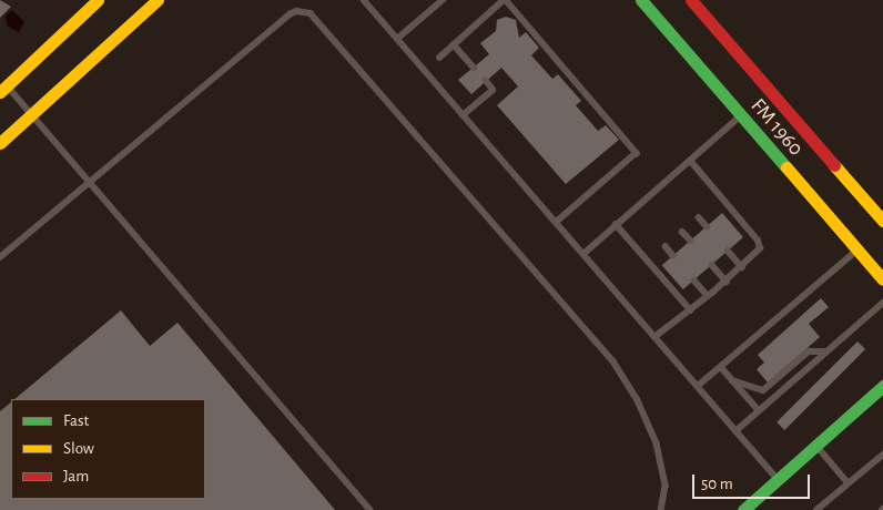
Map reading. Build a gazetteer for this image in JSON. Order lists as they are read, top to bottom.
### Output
{
  "streets": {
    "main road": ["FM 1960"]
  },
  "legend": ["Fast", "Slow", "Jam"],
  "scale_bar": "50 m"
}
